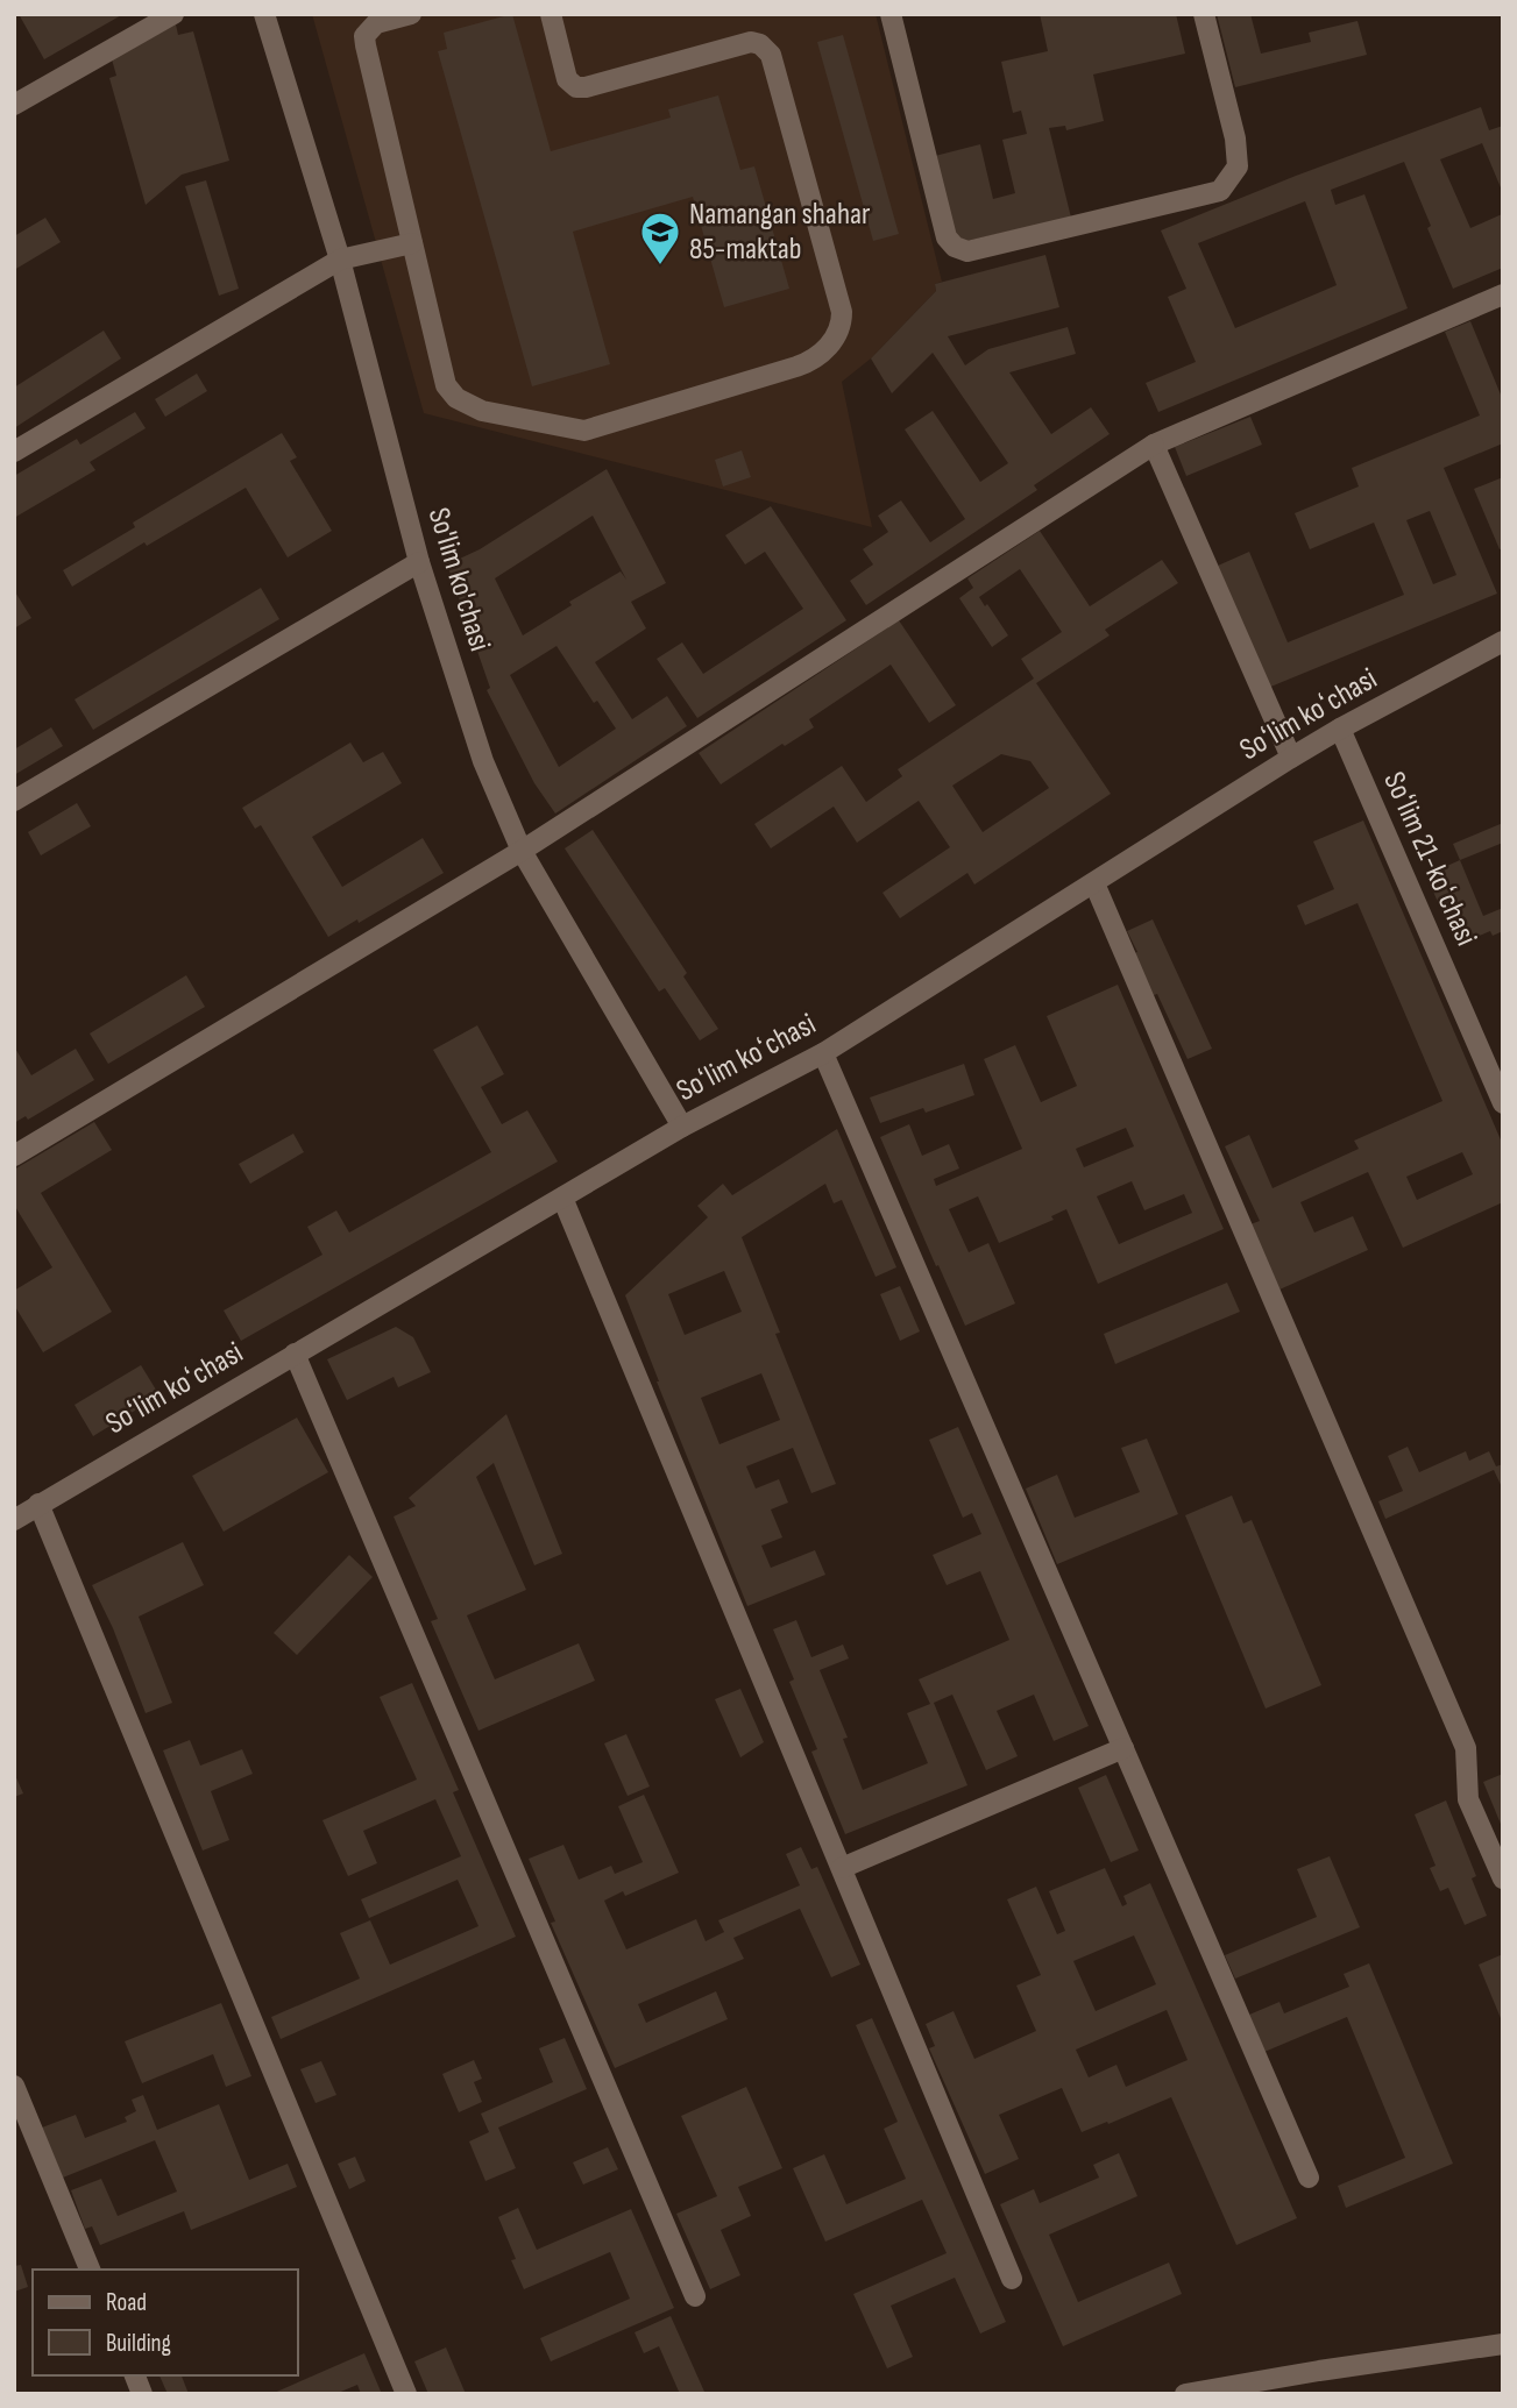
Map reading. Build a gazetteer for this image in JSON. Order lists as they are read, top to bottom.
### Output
{
  "streets": {
    "street": ["So'lim ko'chasi", "Soʻlim koʻchasi", "Soʻlim 21-koʻchasi"]
  },
  "crossings": [
    ["So'lim ko'chasi", "Soʻlim koʻchasi"],
    ["Soʻlim koʻchasi", "Soʻlim 21-koʻchasi"]
  ],
  "places": {
    "school or university": ["Namangan shahar 85-maktab"]
  },
  "legend": ["Road", "Building"]
}
